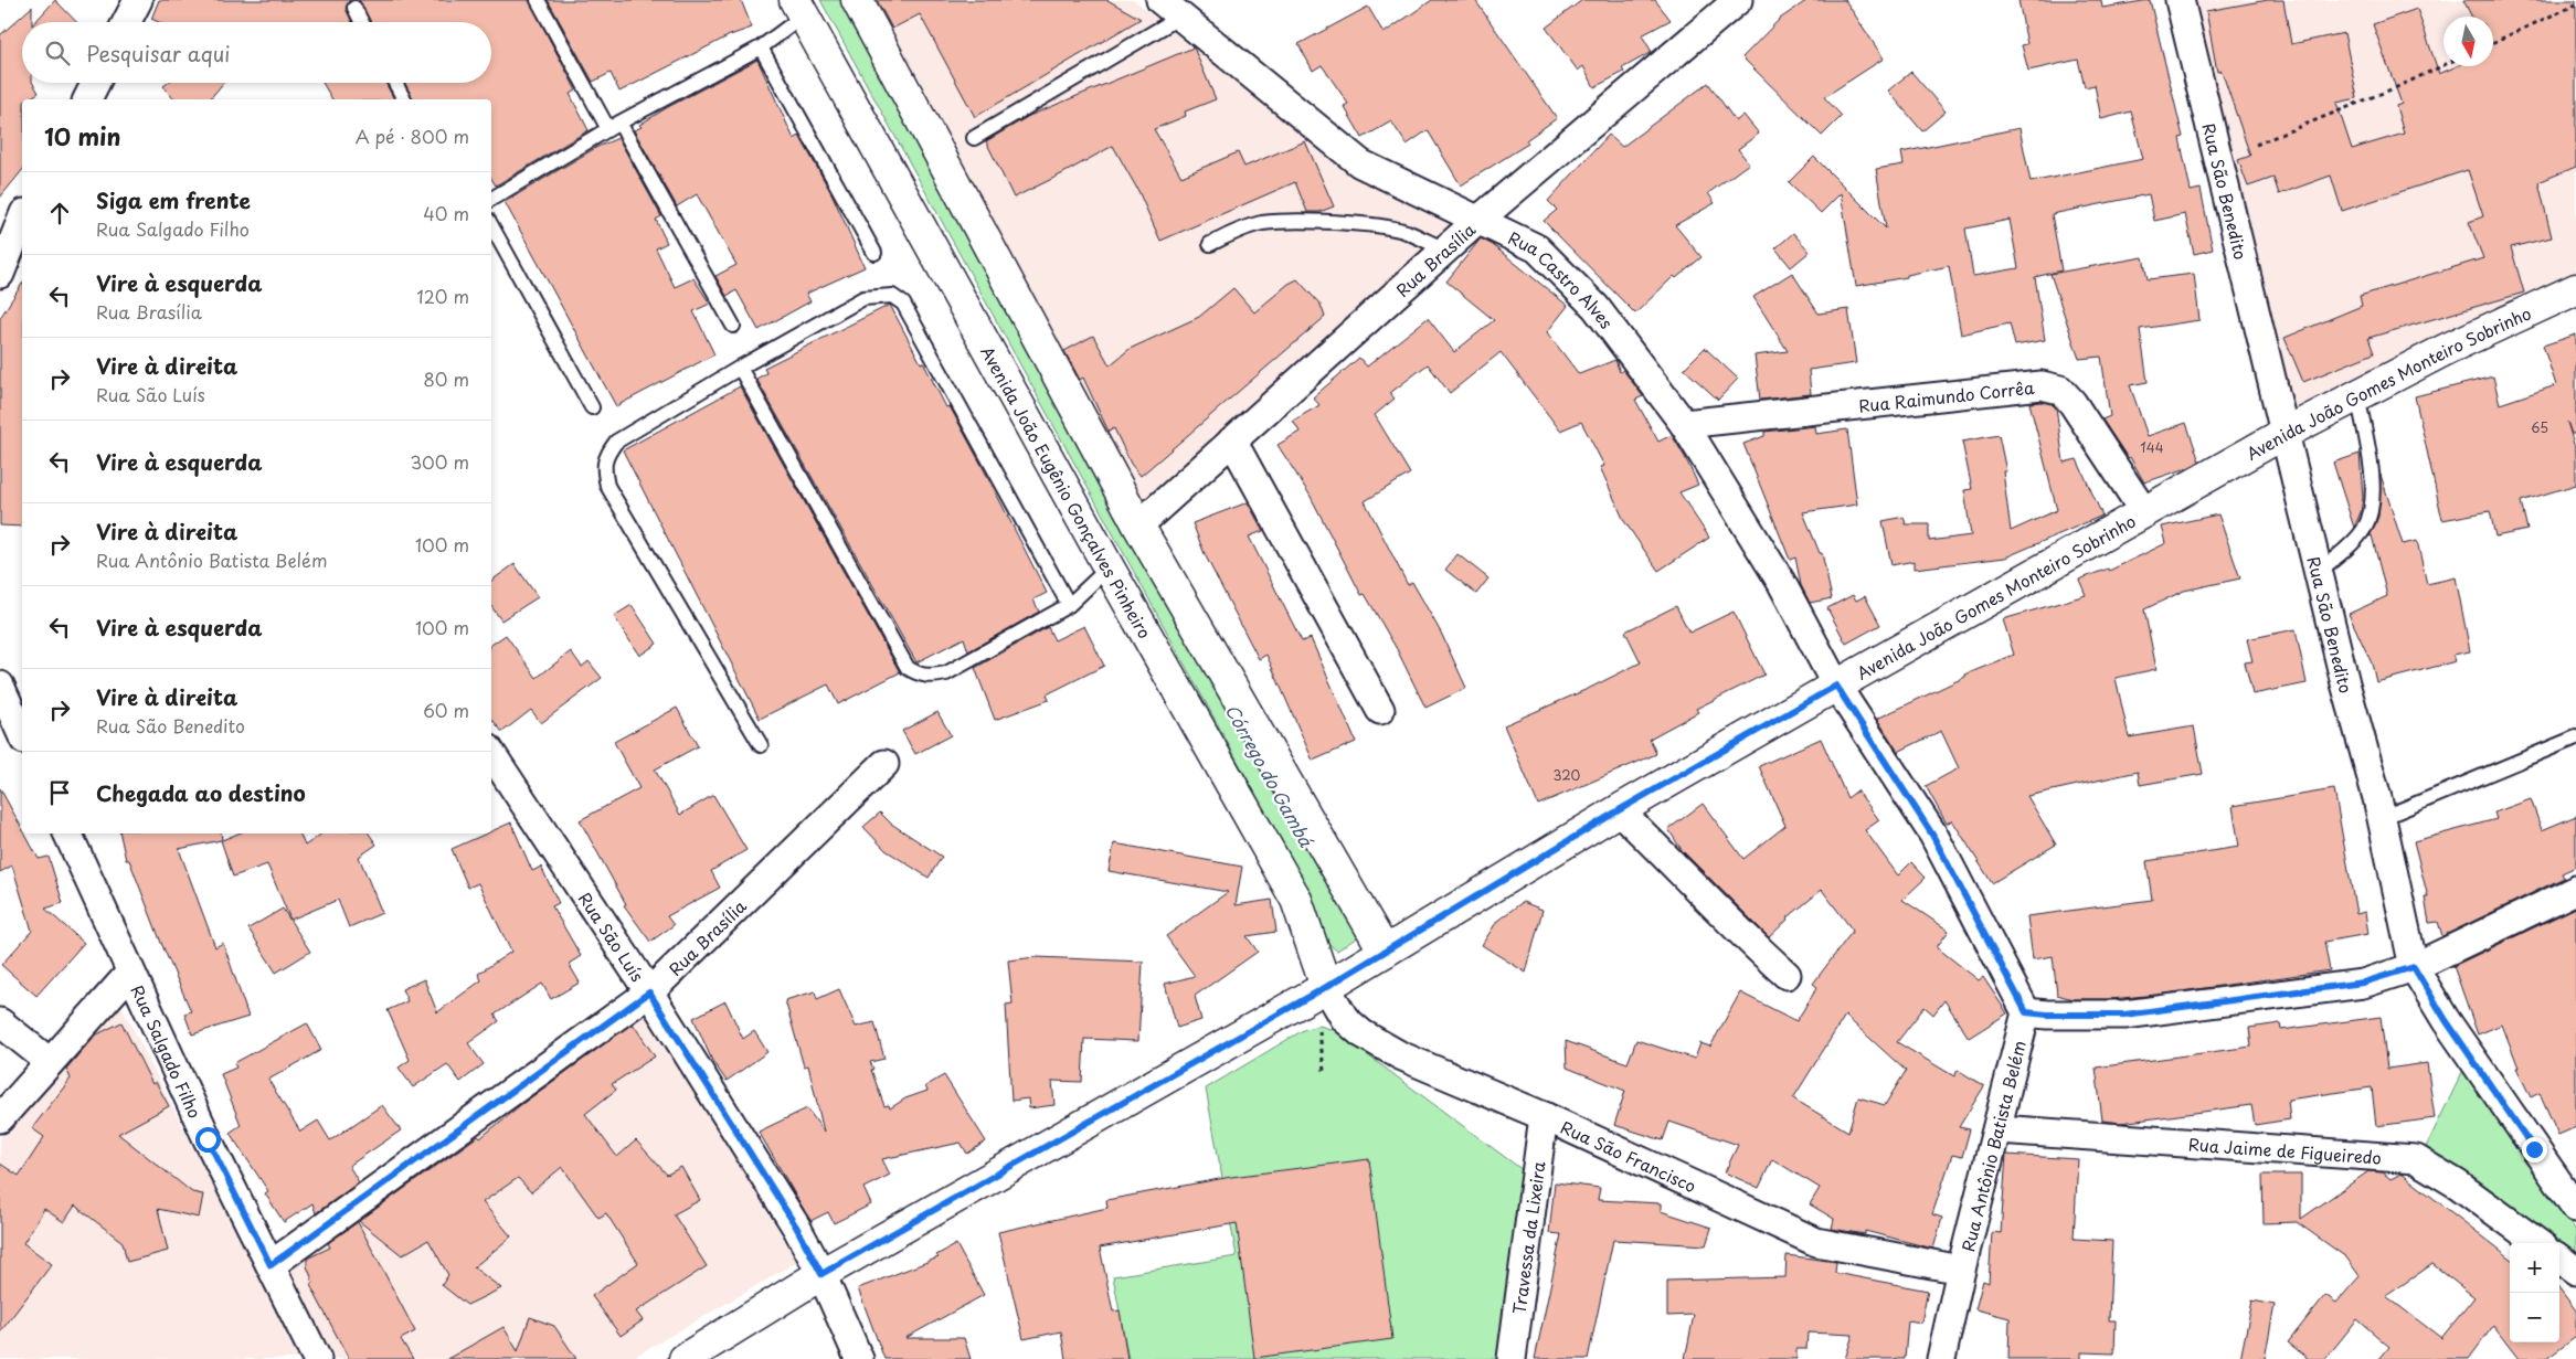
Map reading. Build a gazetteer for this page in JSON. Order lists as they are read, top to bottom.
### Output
{
  "streets": {
    "street": [
      "Rua São Benedito",
      "Rua Brasília",
      "Rua Castro Alves",
      "Avenida João Gomes Monteiro Sobrinho",
      "Rua Raimundo Corrêa",
      "Avenida João Eugênio Gonçalves Pinheiro",
      "Rua São Luís",
      "Rua Salgado Filho",
      "Rua Antônio Batista Belém",
      "Rua Jaime de Figueiredo",
      "Rua São Francisco",
      "Travessa da Lixeira"
    ]
  },
  "crossings": [
    ["Rua São Benedito", "Avenida João Gomes Monteiro Sobrinho"],
    ["Rua Brasília", "Rua Castro Alves"],
    ["Rua Brasília", "Rua São Luís"],
    ["Rua Brasília", "Rua Salgado Filho"],
    ["Rua Castro Alves", "Avenida João Gomes Monteiro Sobrinho"],
    ["Rua Castro Alves", "Rua Raimundo Corrêa"],
    ["Avenida João Gomes Monteiro Sobrinho", "Rua Raimundo Corrêa"],
    ["Avenida João Gomes Monteiro Sobrinho", "Avenida João Eugênio Gonçalves Pinheiro"],
    ["Avenida João Gomes Monteiro Sobrinho", "Rua São Luís"],
    ["Avenida João Gomes Monteiro Sobrinho", "Rua São Francisco"],
    ["Avenida João Eugênio Gonçalves Pinheiro", "Rua São Francisco"],
    ["Rua Antônio Batista Belém", "Rua Jaime de Figueiredo"],
    ["Rua Antônio Batista Belém", "Rua São Francisco"],
    ["Rua São Francisco", "Travessa da Lixeira"]
  ],
  "water": ["Córrego do Gambá"],
  "house_numbers": ["65", "144", "320"],
  "north": "bottom",
  "page": {
    "search": "Pesquisar aqui",
    "heading": ["10 min", "A pé · 800 m"],
    "list": [
      ["Siga em frente", "Rua Salgado Filho", "40 m"],
      ["Vire à esquerda", "Rua Brasília", "120 m"],
      ["Vire à direita", "Rua São Luís", "80 m"],
      ["Vire à esquerda", "300 m"],
      ["Vire à direita", "Rua Antônio Batista Belém", "100 m"],
      ["Vire à esquerda", "100 m"],
      ["Vire à direita", "Rua São Benedito", "60 m"],
      "Chegada ao destino"
    ],
    "map_buttons": ["+", "−"]
  }
}
